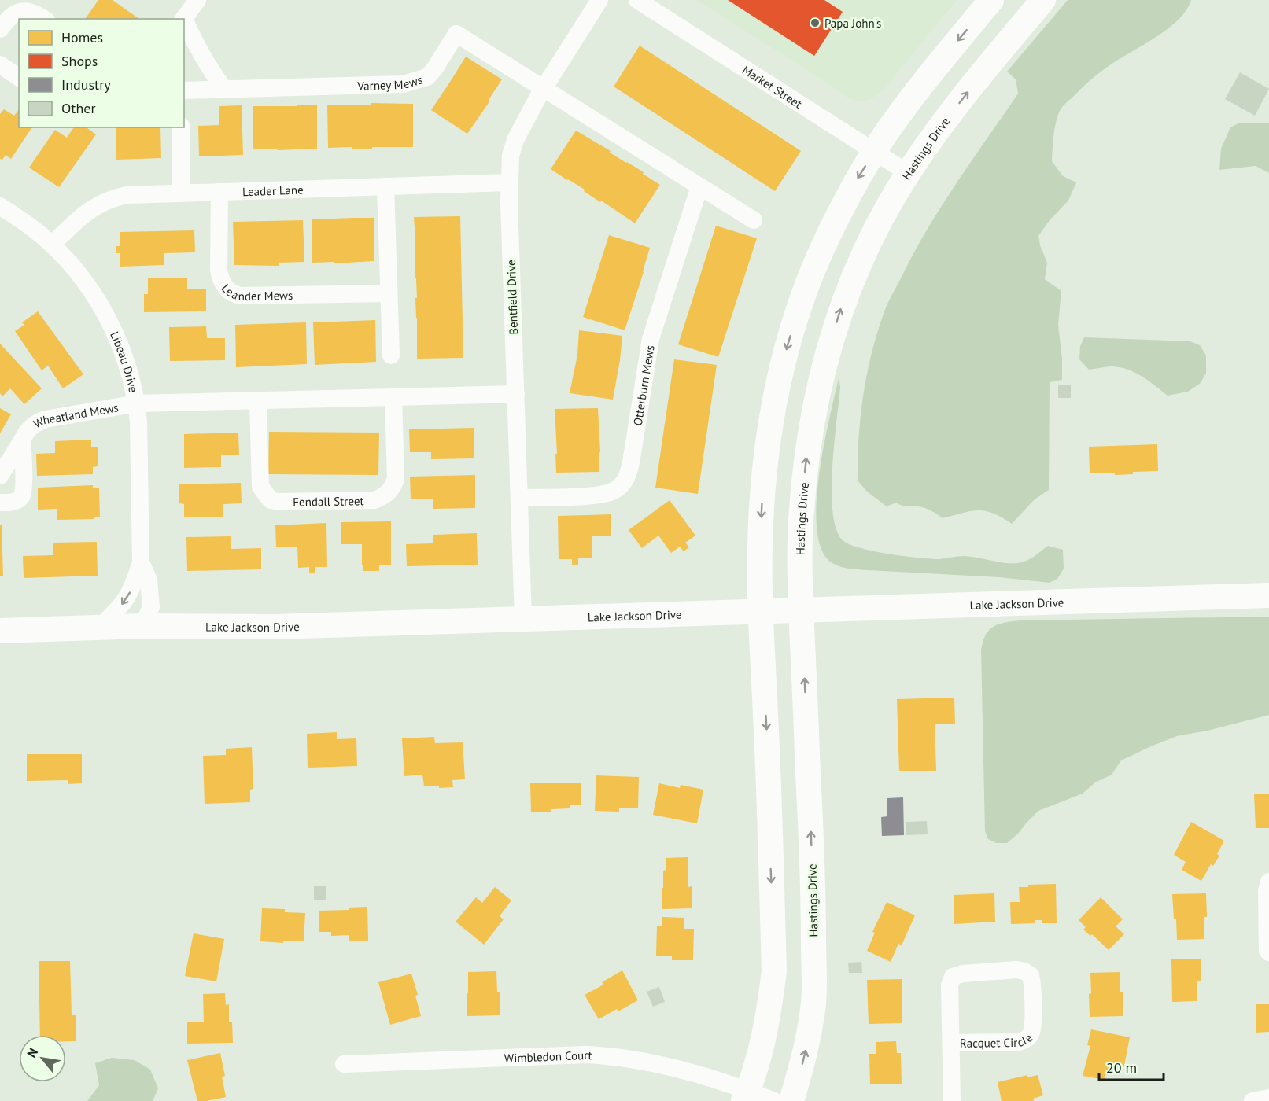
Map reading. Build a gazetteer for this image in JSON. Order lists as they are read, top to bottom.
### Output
{
  "streets": {
    "street": [
      "Varney Mews",
      "Market Street",
      "Hastings Drive",
      "Leader Lane",
      "Leander Mews",
      "Bentfield Drive",
      "Libeau Drive",
      "Otterburn Mews",
      "Wheatland Mews",
      "Fendall Street",
      "Lake Jackson Drive",
      "Racquet Circle",
      "Wimbledon Court"
    ]
  },
  "crossings": [
    ["Varney Mews", "Bentfield Drive"],
    ["Market Street", "Hastings Drive"],
    ["Hastings Drive", "Lake Jackson Drive"],
    ["Leader Lane", "Leander Mews"],
    ["Leader Lane", "Bentfield Drive"],
    ["Leader Lane", "Libeau Drive"],
    ["Bentfield Drive", "Otterburn Mews"],
    ["Bentfield Drive", "Lake Jackson Drive"],
    ["Libeau Drive", "Wheatland Mews"],
    ["Libeau Drive", "Lake Jackson Drive"]
  ],
  "places": ["Papa John's"],
  "legend": [
    "Homes",
    "Shops",
    "Industry",
    "Other"
  ],
  "scale_bar": "20 m",
  "north": "top left"
}
